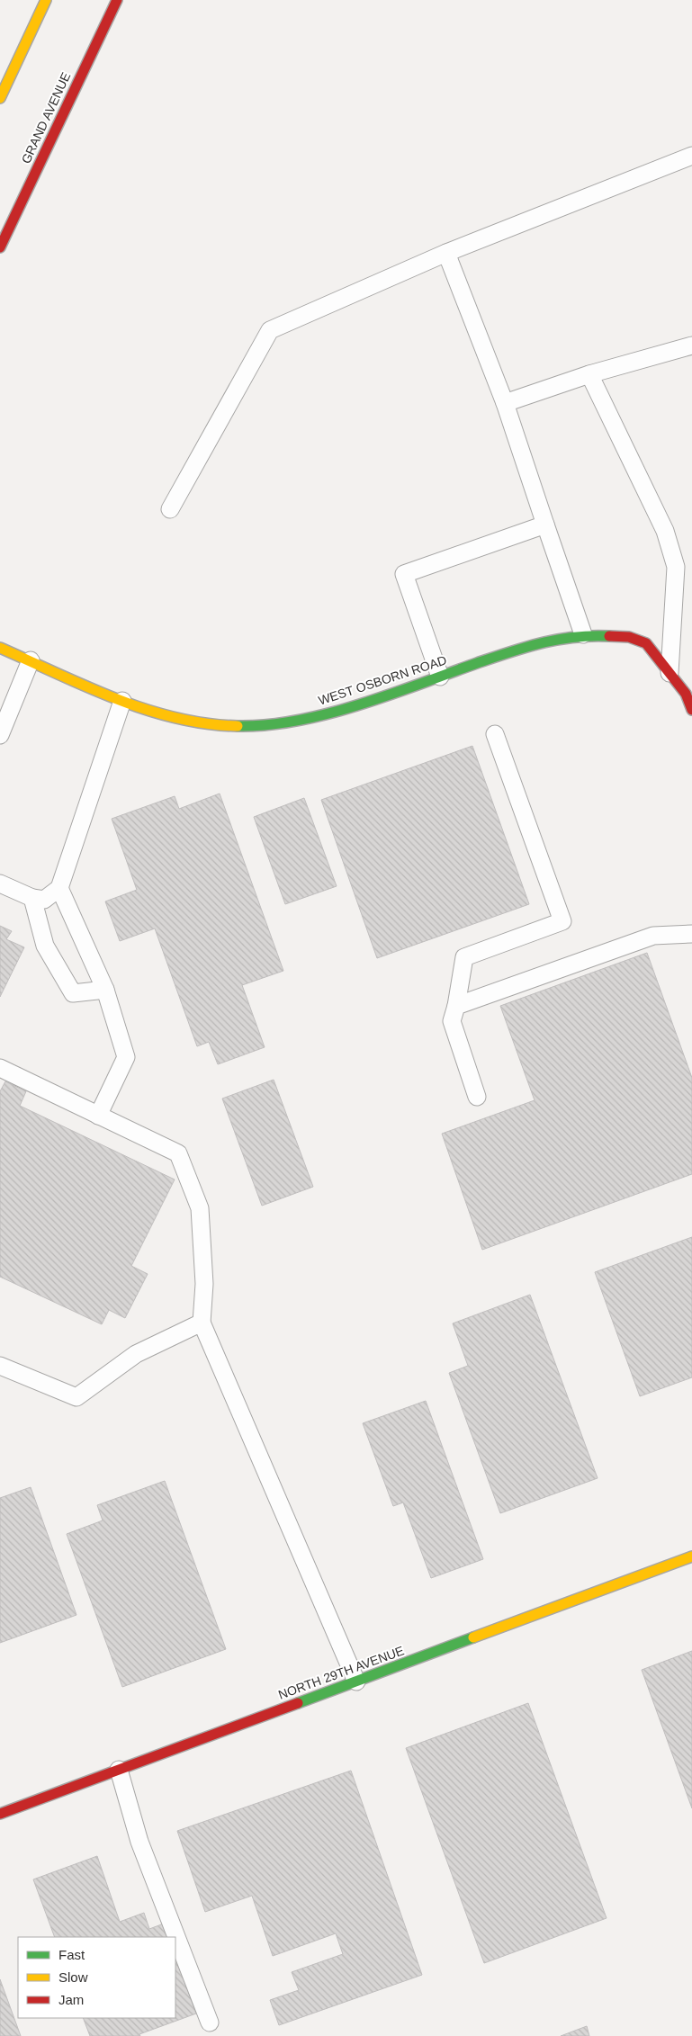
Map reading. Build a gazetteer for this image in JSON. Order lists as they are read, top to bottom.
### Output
{
  "streets": {
    "main road": ["GRAND AVENUE", "WEST OSBORN ROAD", "NORTH 29TH AVENUE"]
  },
  "legend": ["Fast", "Slow", "Jam"]
}
